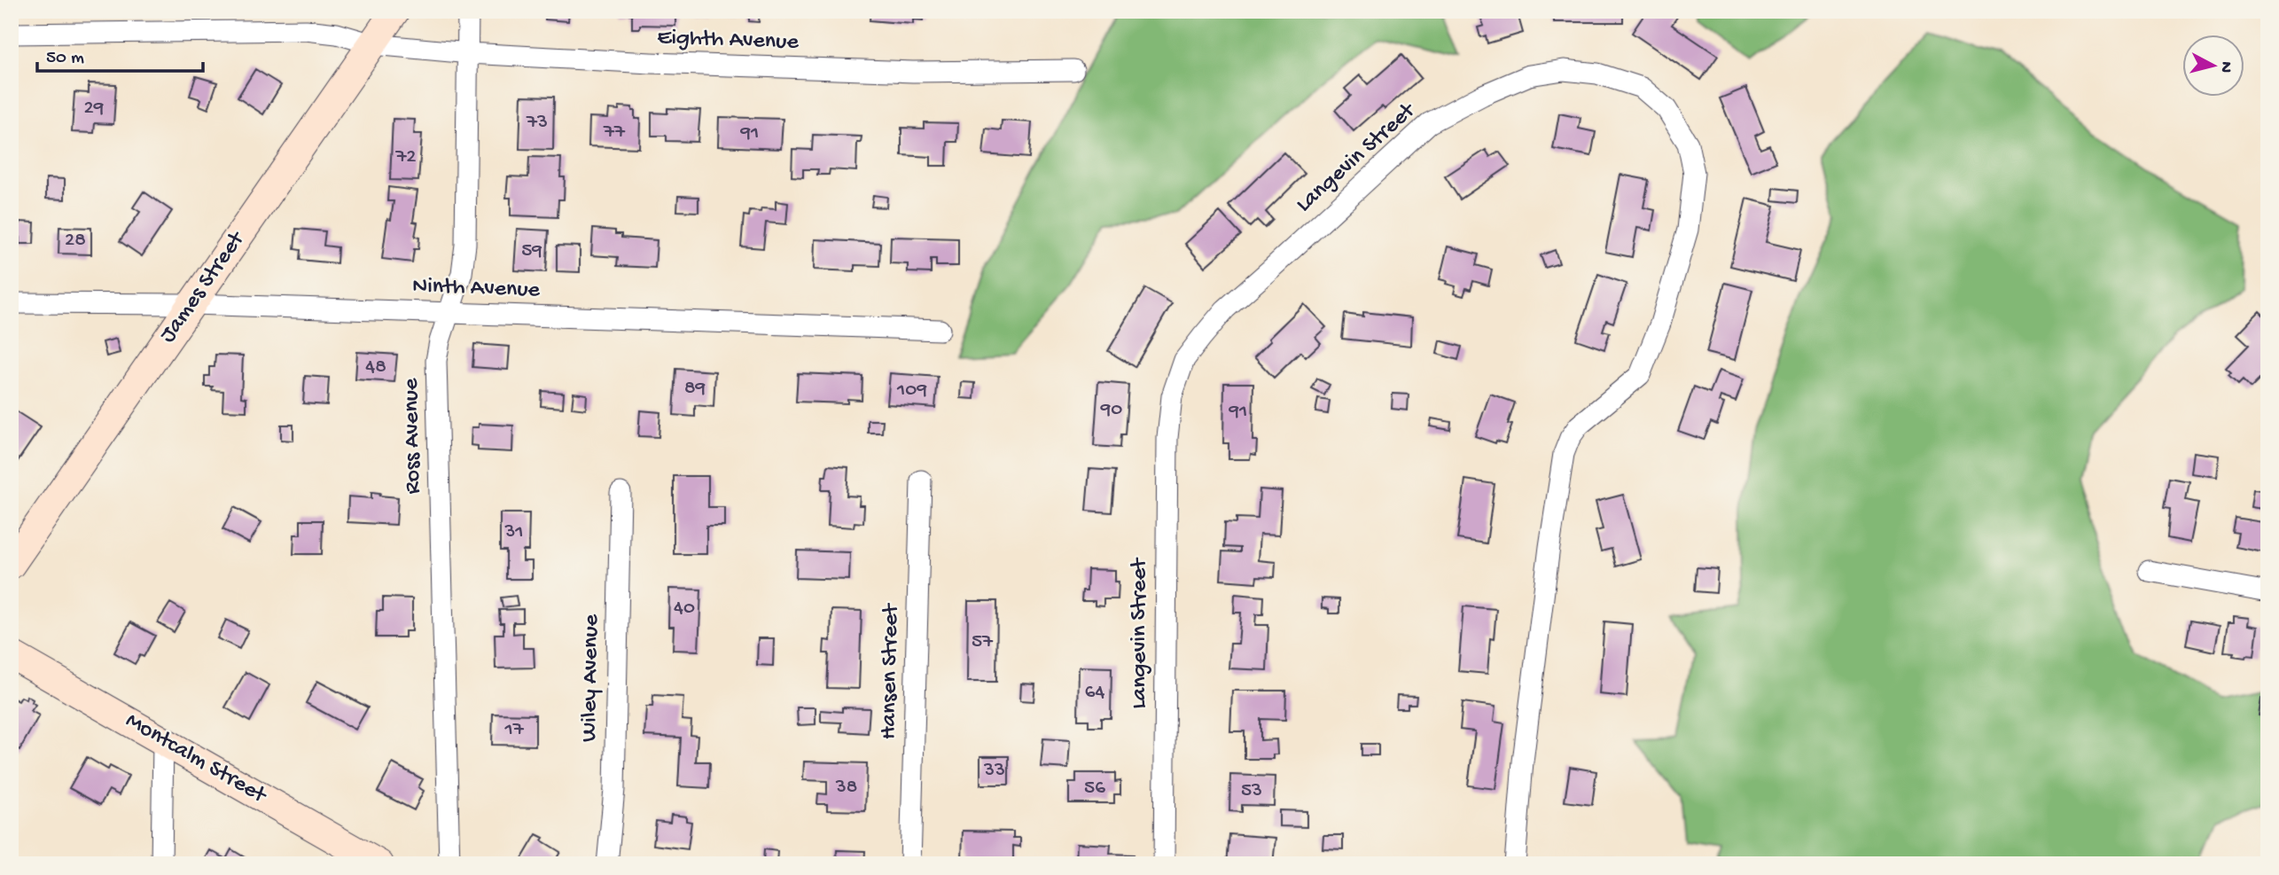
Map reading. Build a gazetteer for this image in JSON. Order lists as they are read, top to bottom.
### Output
{
  "streets": {
    "main road": ["James Street", "Montcalm Street"],
    "street": [
      "Eighth Avenue",
      "Langevin Street",
      "Ninth Avenue",
      "Ross Avenue",
      "Hansen Street",
      "Wiley Avenue"
    ]
  },
  "crossings": [
    ["Eighth Avenue", "James Street"],
    ["Eighth Avenue", "Ross Avenue"],
    ["James Street", "Ninth Avenue"],
    ["Ninth Avenue", "Ross Avenue"]
  ],
  "house_numbers": [
    "29",
    "73",
    "77",
    "91",
    "72",
    "28",
    "59",
    "48",
    "89",
    "109",
    "90",
    "91",
    "31",
    "40",
    "57",
    "64",
    "17",
    "33",
    "38",
    "56",
    "53"
  ],
  "scale_bar": "50 m",
  "north": "right"
}
